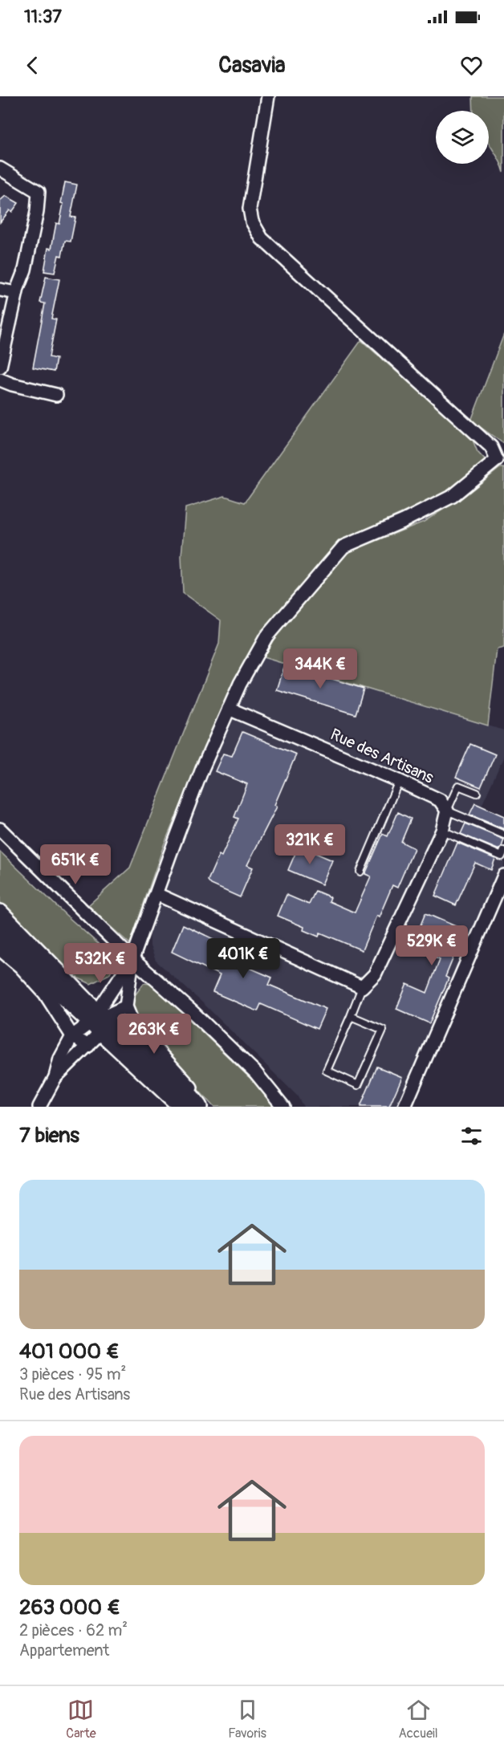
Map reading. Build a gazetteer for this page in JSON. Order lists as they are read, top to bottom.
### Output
{
  "streets": {
    "street": ["Rue des Artisans"]
  },
  "page": {
    "status": "11:37",
    "header": "Casavia",
    "price": [
      "344K €",
      "321K €",
      "651K €",
      "529K €",
      "401K €",
      "532K €",
      "263K €"
    ],
    "heading": "7 biens",
    "list": [
      {
        "name": "401 000 €",
        "note": "3 pièces · 95 m² · Rue des Artisans"
      },
      {
        "name": "263 000 €",
        "note": "2 pièces · 62 m² · Appartement"
      }
    ],
    "tabs": ["Carte", "Favoris", "Accueil"]
  }
}
